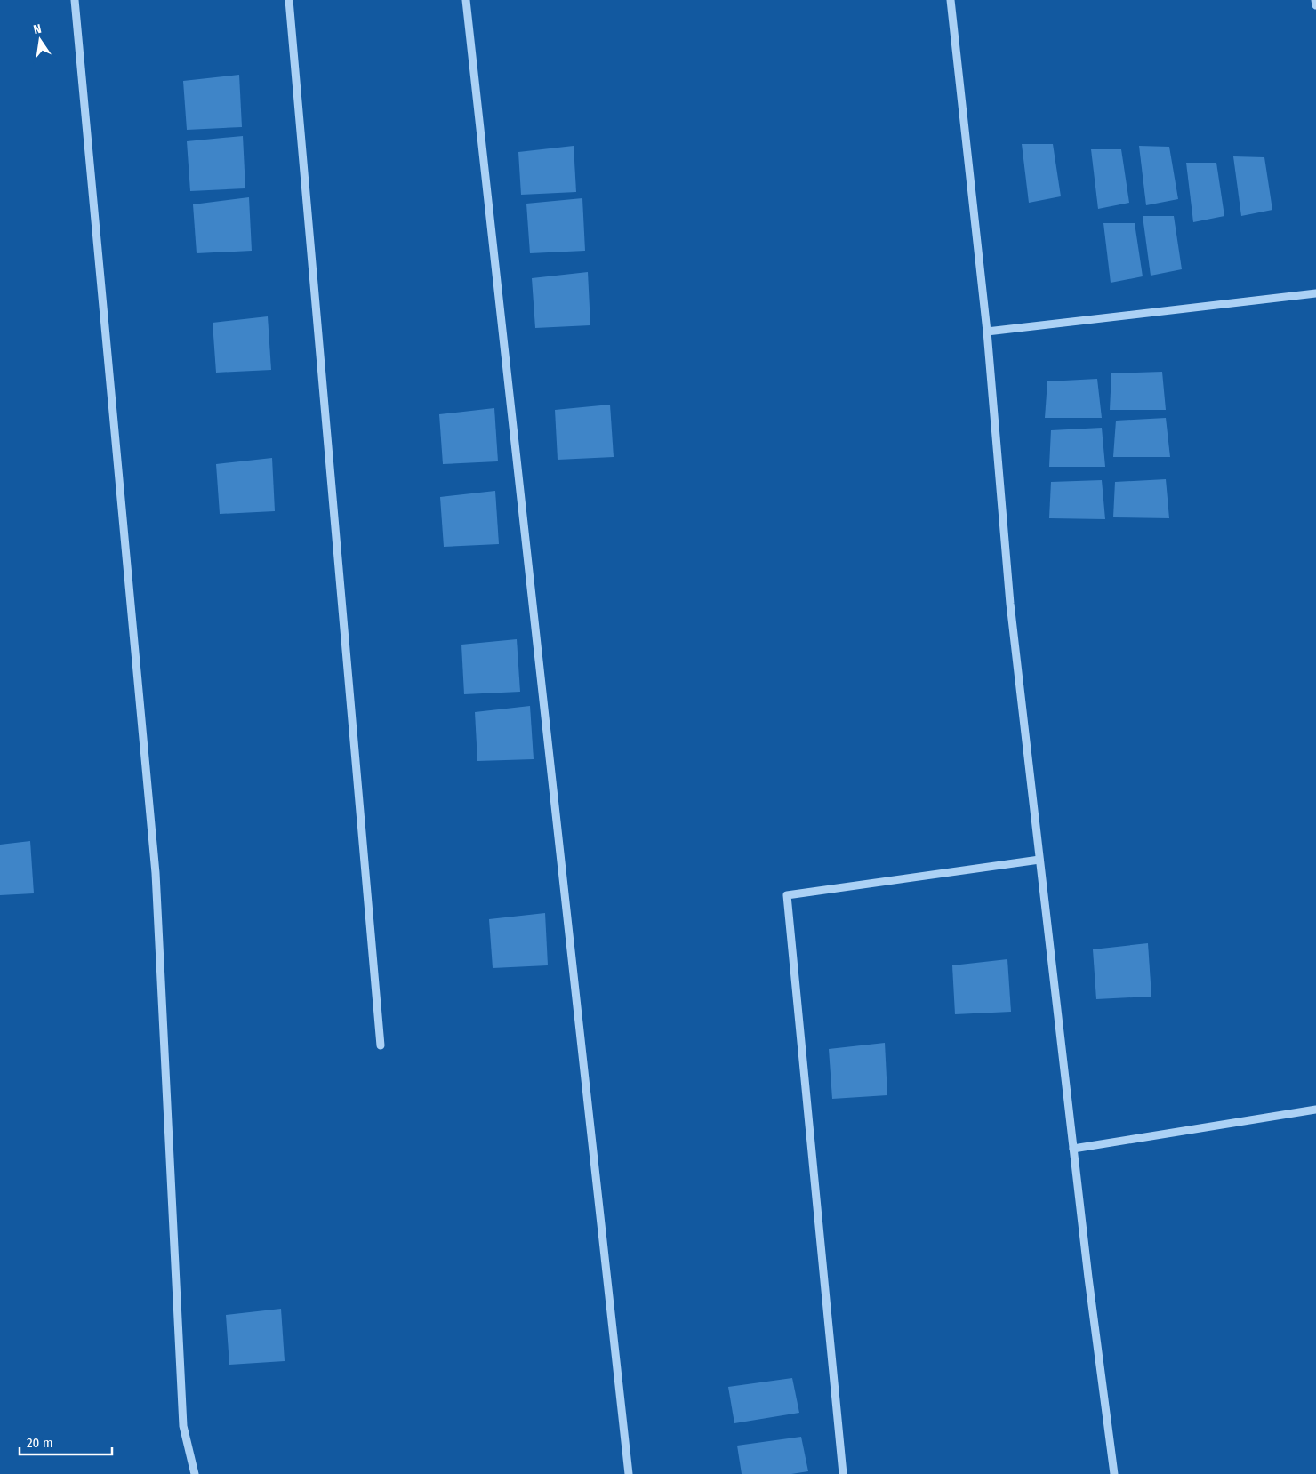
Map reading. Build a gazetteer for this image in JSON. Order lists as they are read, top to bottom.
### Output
{
  "scale_bar": "20 m",
  "north": "top"
}
